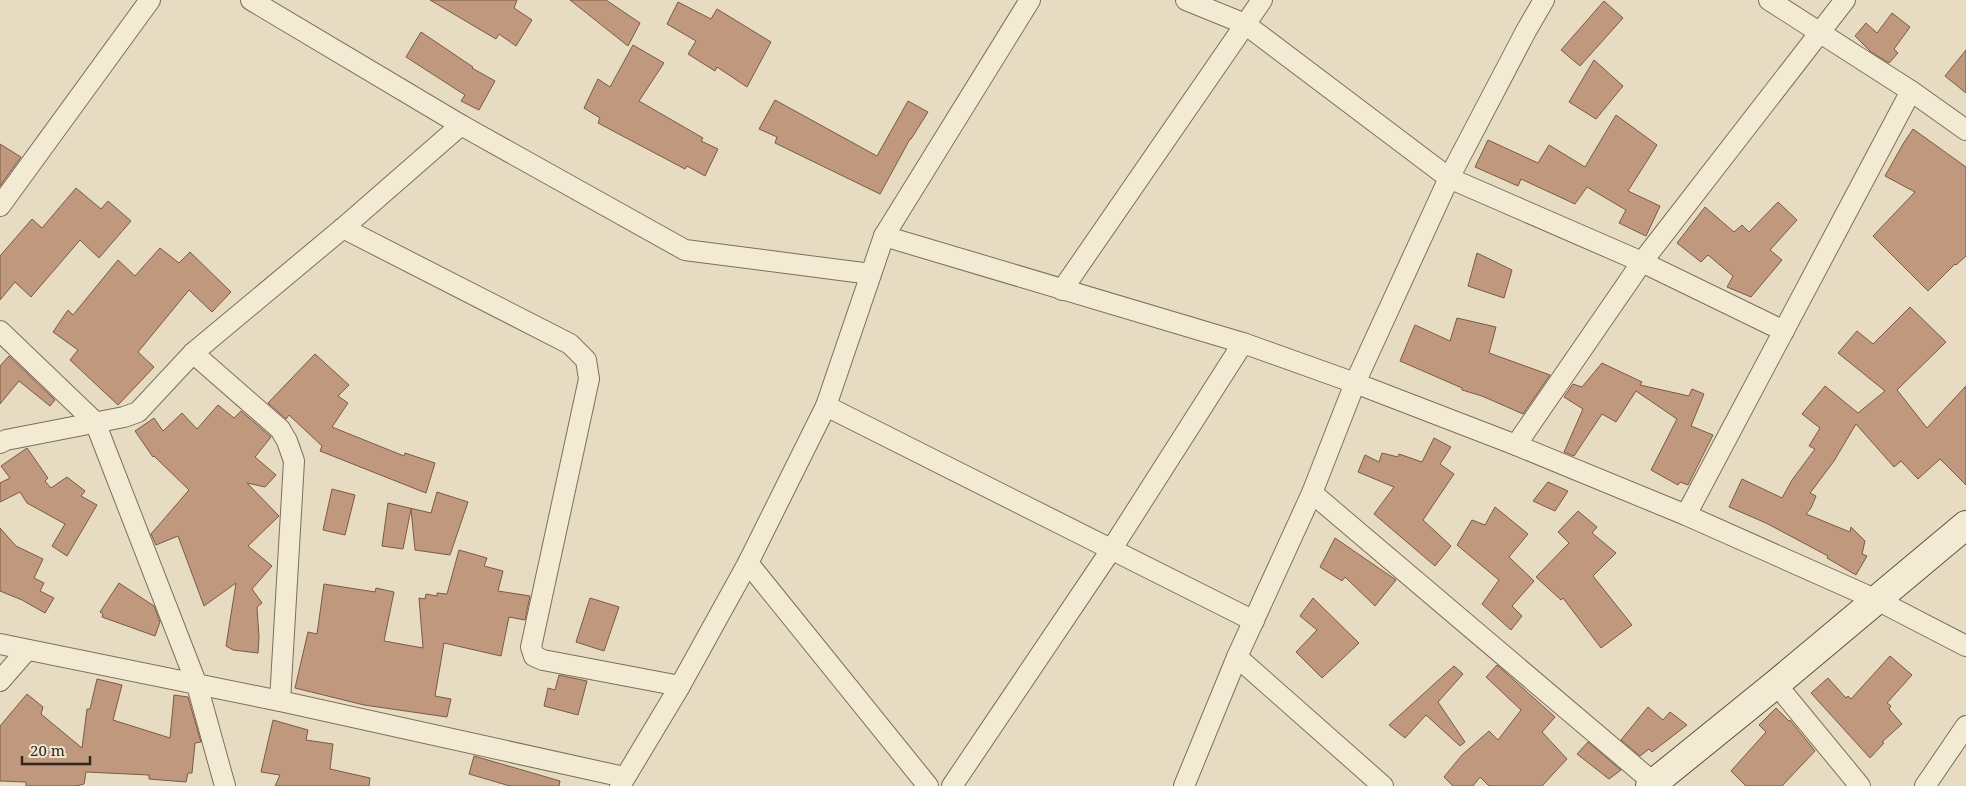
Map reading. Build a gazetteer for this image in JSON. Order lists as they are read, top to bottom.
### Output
{
  "scale_bar": "20 m"
}
